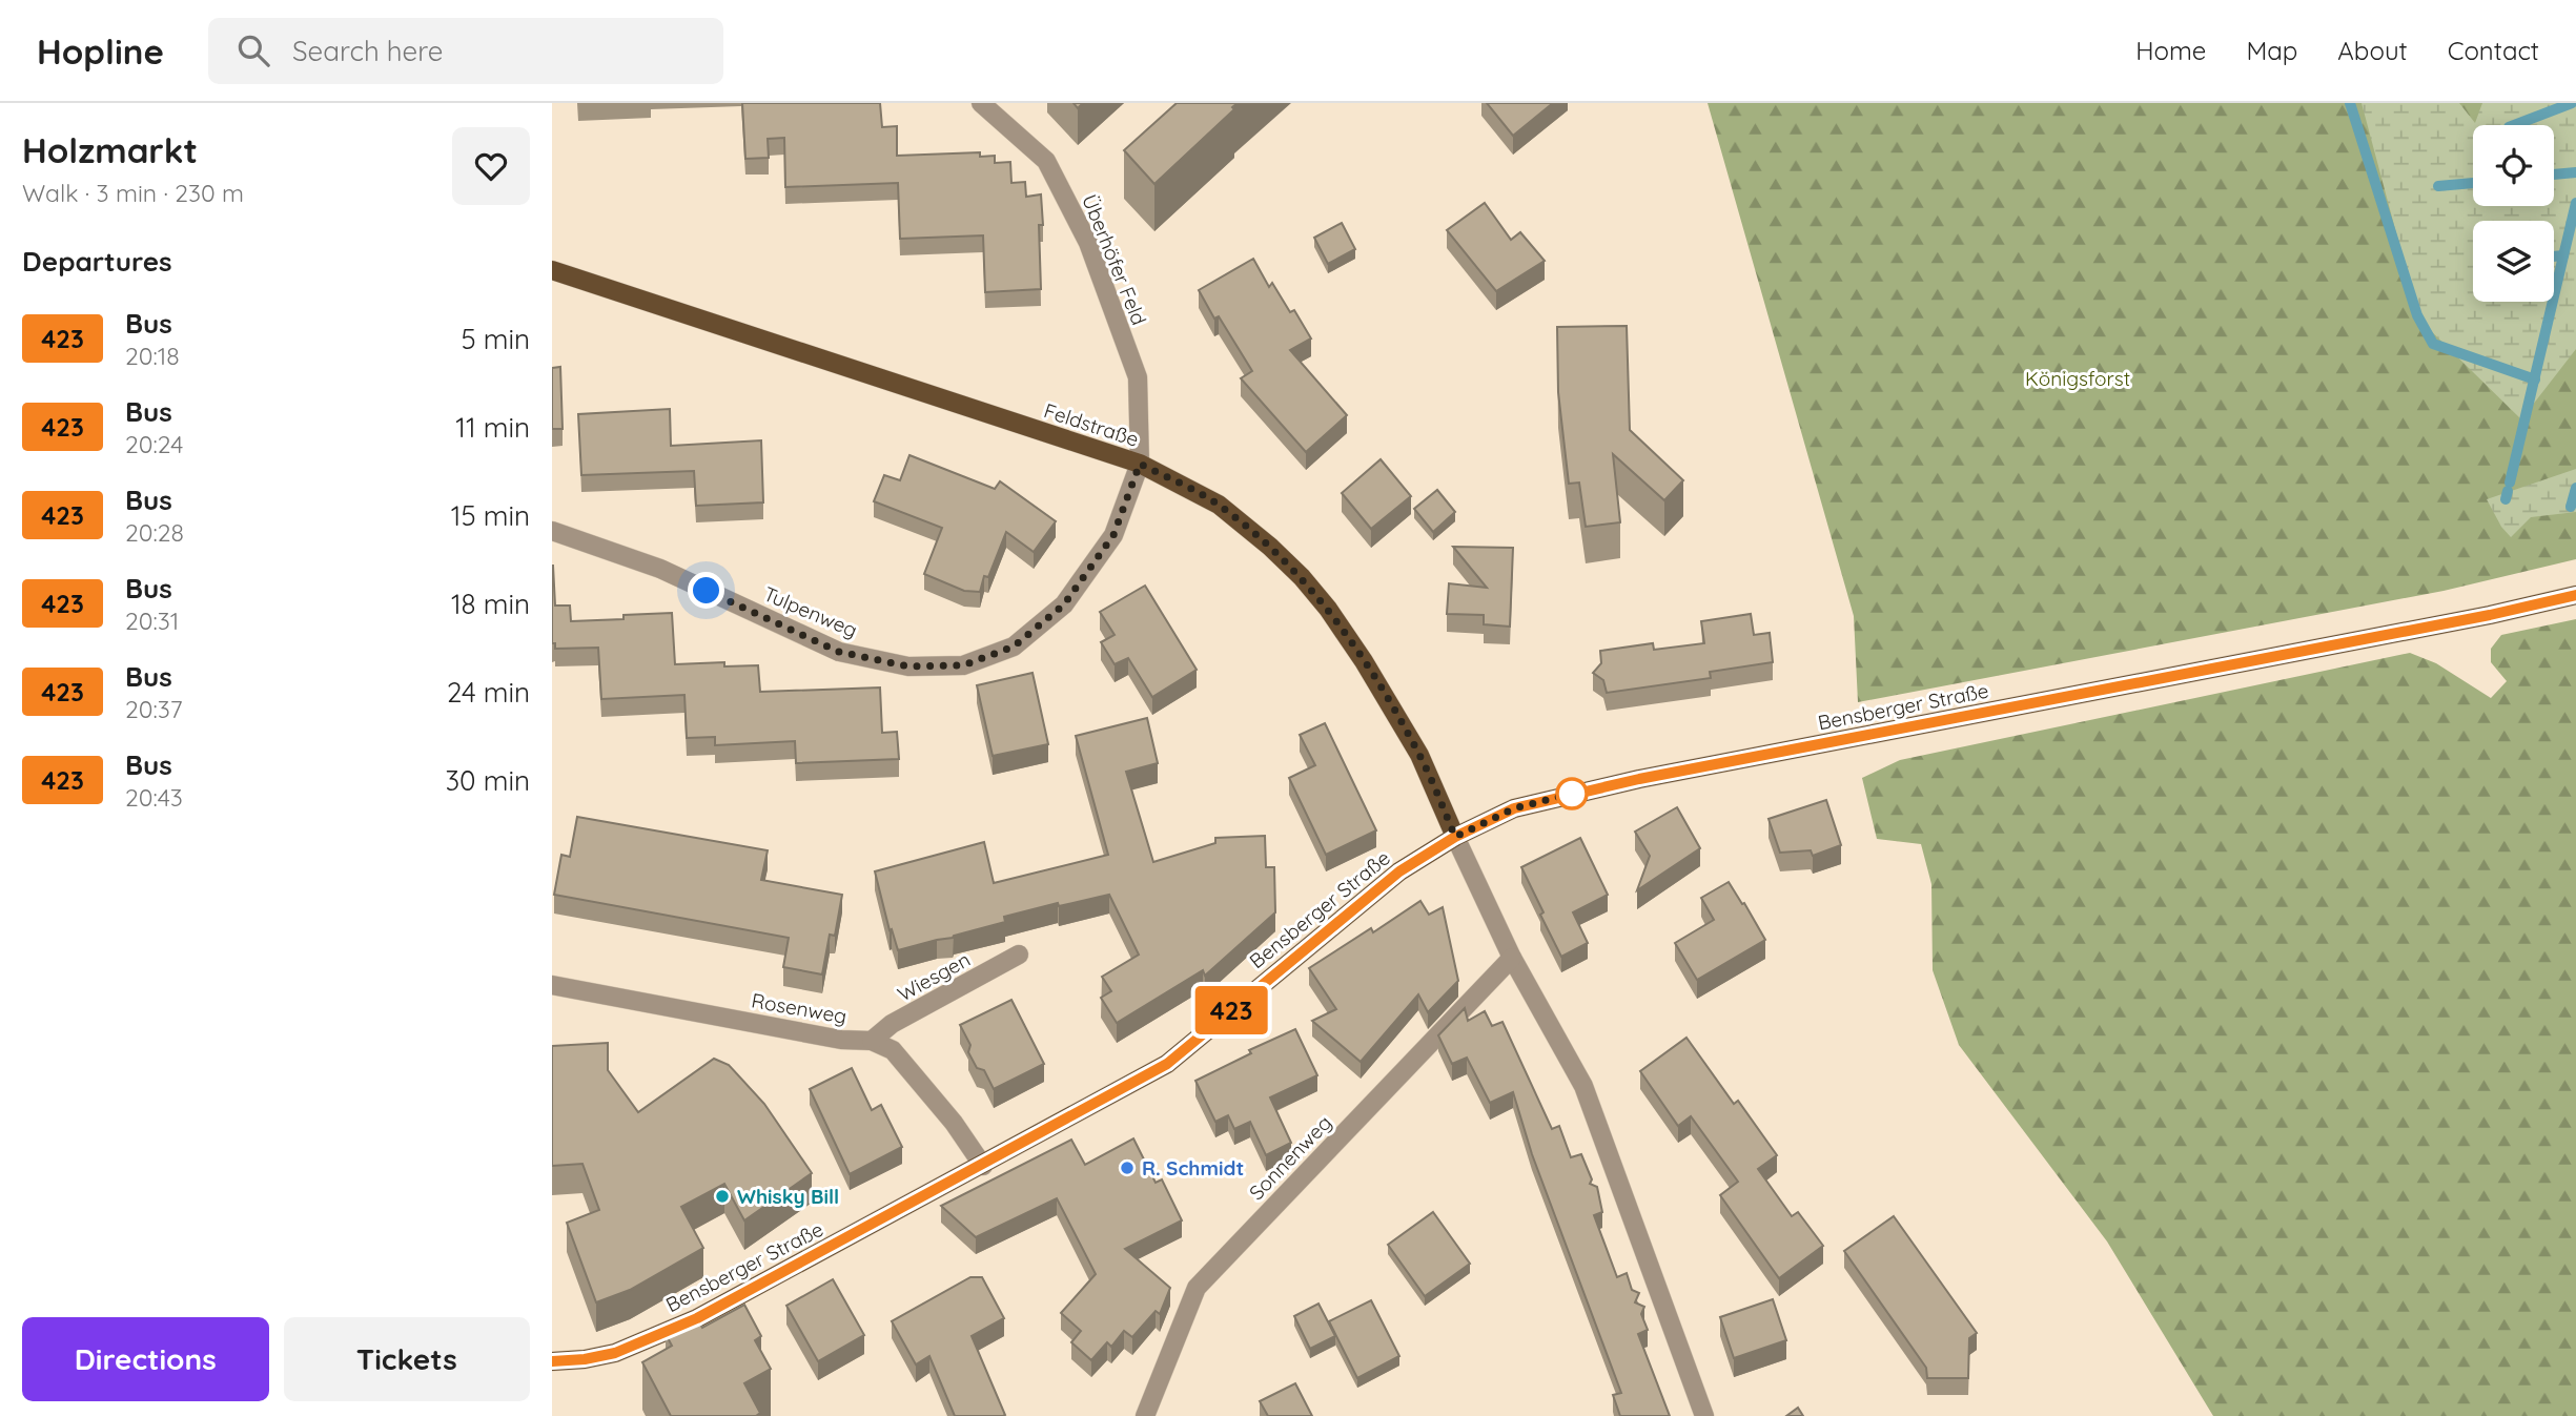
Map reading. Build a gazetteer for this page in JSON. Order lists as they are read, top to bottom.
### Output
{
  "streets": {
    "main road": ["Feldstraße", "Bensberger Straße"],
    "street": [
      "Überhöfer Feld",
      "Tulpenweg",
      "Wiesgen",
      "Rosenweg",
      "Sonnenweg"
    ]
  },
  "crossings": [
    ["Überhöfer Feld", "Feldstraße"],
    ["Überhöfer Feld", "Tulpenweg"],
    ["Feldstraße", "Tulpenweg"],
    ["Feldstraße", "Bensberger Straße"],
    ["Bensberger Straße", "Rosenweg"],
    ["Wiesgen", "Rosenweg"]
  ],
  "parks": ["Königsforst"],
  "places": ["R. Schmidt", "Whisky Bill"],
  "lines": ["bus line 423"],
  "page": {
    "header": "Hopline",
    "search": "Search here",
    "nav": [
      "Home",
      "Map",
      "About",
      "Contact"
    ],
    "heading": [
      ["Holzmarkt", "Walk · 3 min · 230 m"],
      "Departures"
    ],
    "on_map": "423",
    "list": [
      {
        "mark": "423",
        "name": "Bus",
        "note": "20:18",
        "value": "5 min"
      },
      {
        "mark": "423",
        "name": "Bus",
        "note": "20:24",
        "value": "11 min"
      },
      {
        "mark": "423",
        "name": "Bus",
        "note": "20:28",
        "value": "15 min"
      },
      {
        "mark": "423",
        "name": "Bus",
        "note": "20:31",
        "value": "18 min"
      },
      {
        "mark": "423",
        "name": "Bus",
        "note": "20:37",
        "value": "24 min"
      },
      {
        "mark": "423",
        "name": "Bus",
        "note": "20:43",
        "value": "30 min"
      }
    ],
    "buttons": ["Directions", "Tickets"]
  }
}
